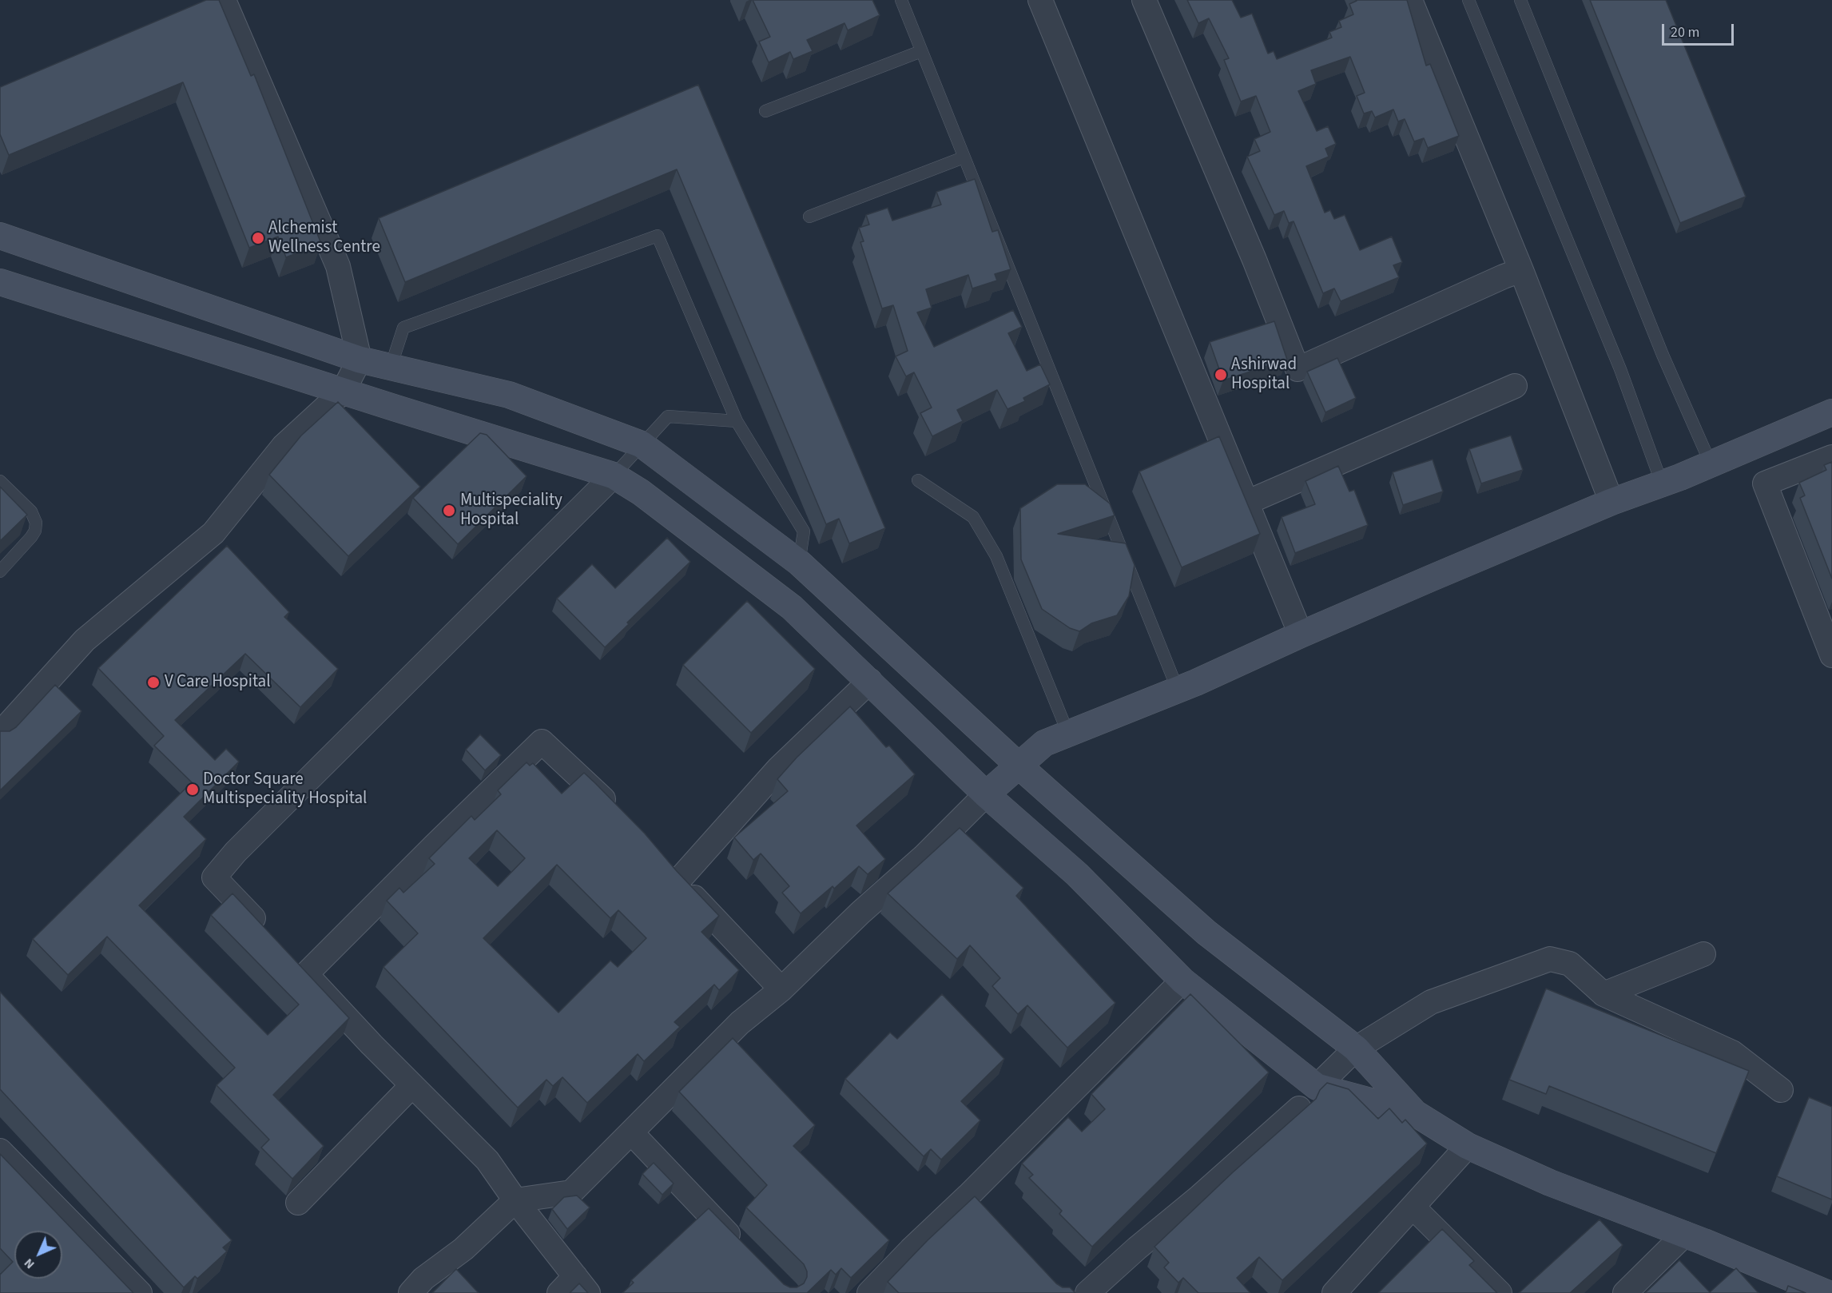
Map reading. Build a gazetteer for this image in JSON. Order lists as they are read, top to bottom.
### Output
{
  "places": [
    "Alchemist Wellness Centre",
    "Ashirwad Hospital",
    "Multispeciality Hospital",
    "V Care Hospital",
    "Doctor Square Multispeciality Hospital"
  ],
  "scale_bar": "20 m",
  "north": "bottom left"
}
